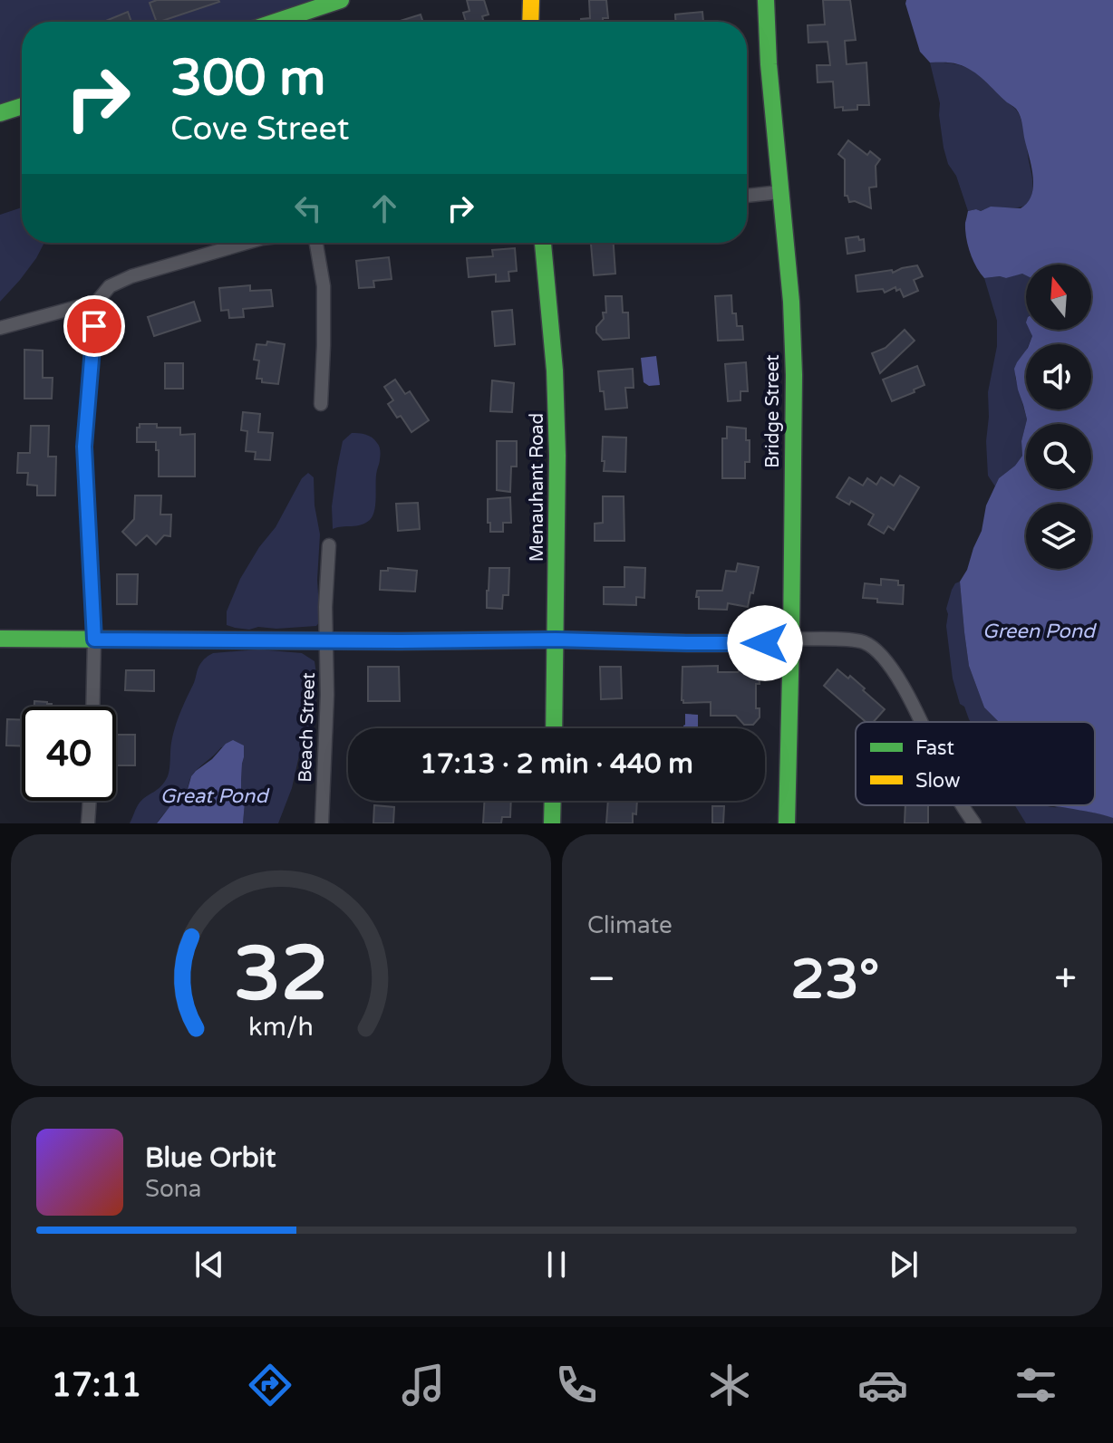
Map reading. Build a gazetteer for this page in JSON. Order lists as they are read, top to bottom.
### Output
{
  "streets": {
    "street": ["Bridge Street", "Menauhant Road", "Beach Street"]
  },
  "water": ["Green Pond", "Great Pond"],
  "legend": ["Fast", "Slow"],
  "north": "top",
  "page": {
    "turn": ["300 m", "Cove Street"],
    "limit": "40",
    "trip": "17:13 · 2 min · 440 m",
    "tile": "Climate",
    "heat": ["−", "23°", "+"],
    "song": ["Blue Orbit", "Sona"],
    "tabs": "17:11",
    "gauge": ["32", "km/h"]
  }
}
